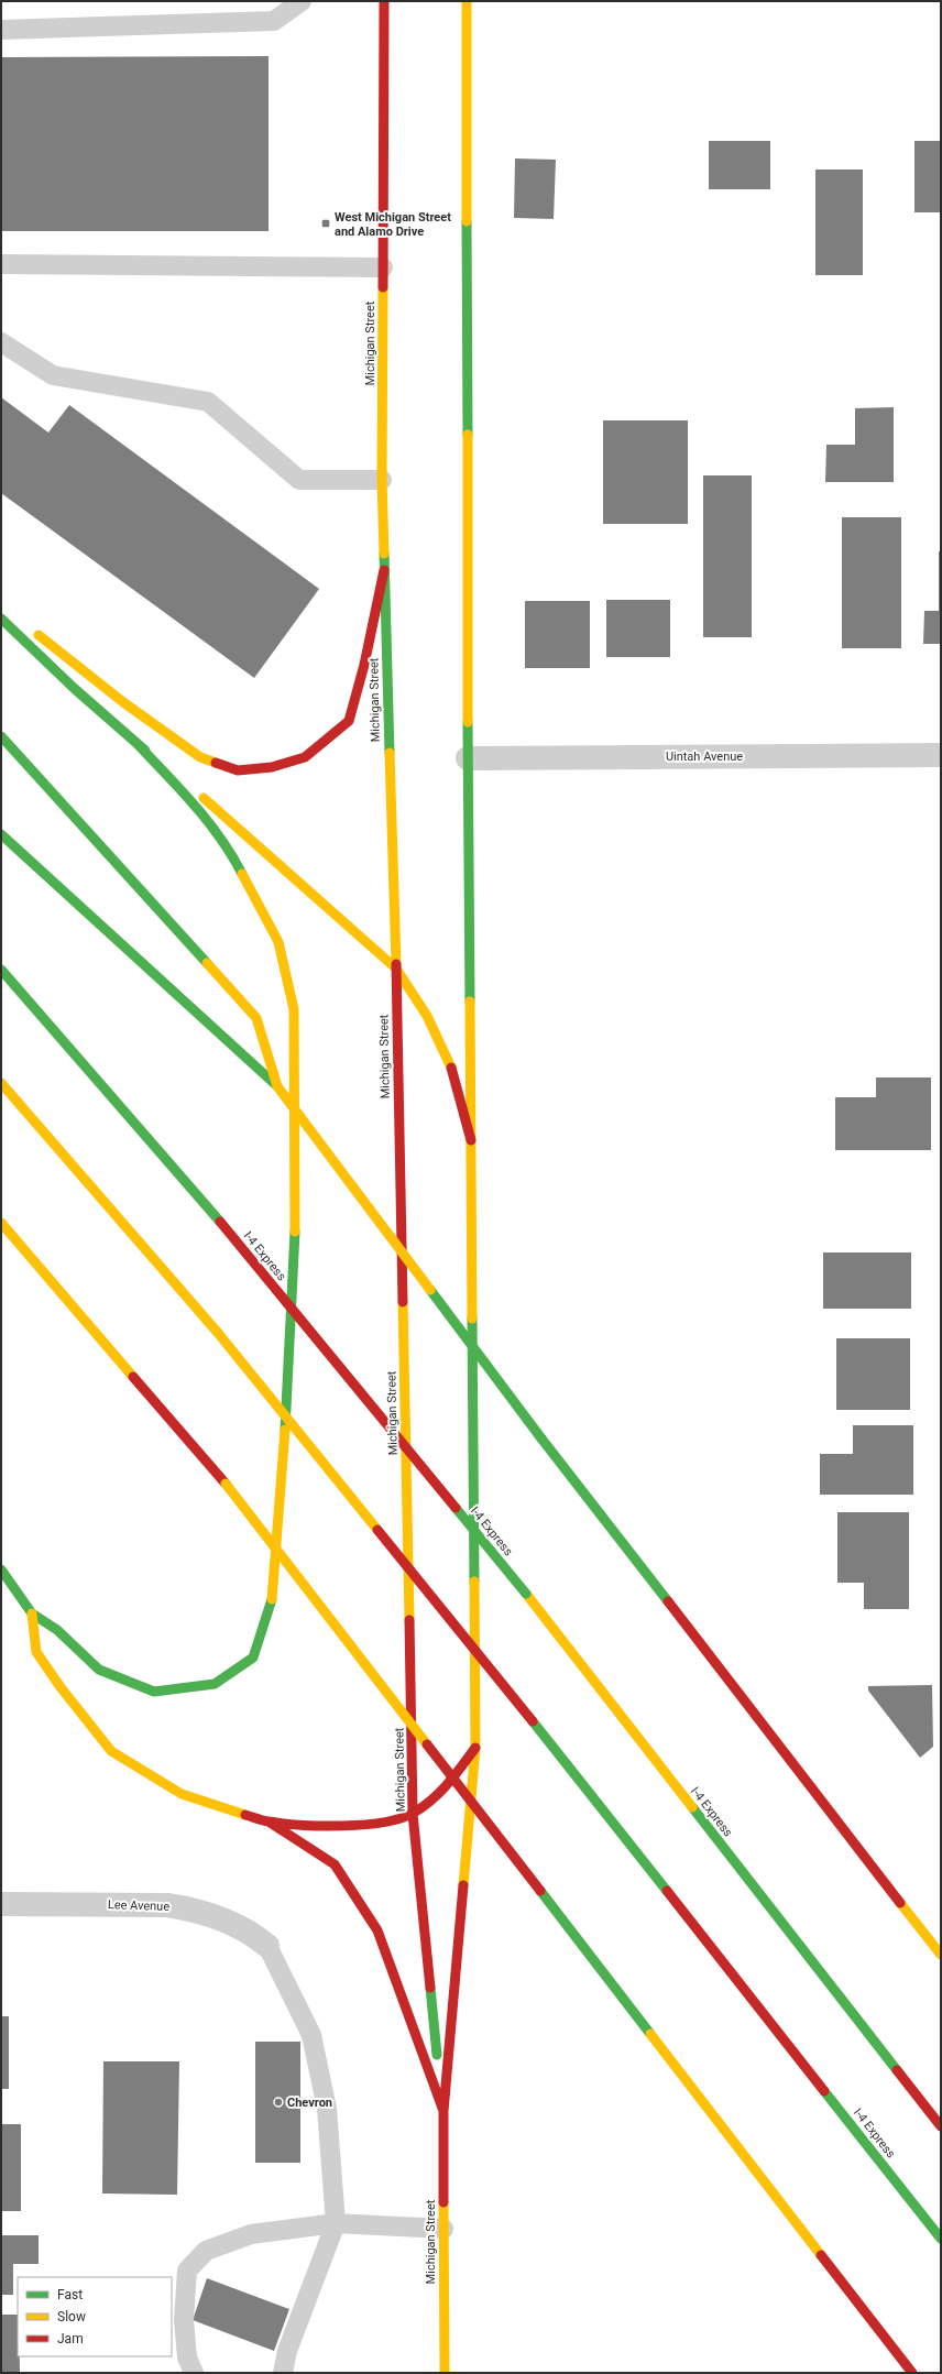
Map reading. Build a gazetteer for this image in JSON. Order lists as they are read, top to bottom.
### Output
{
  "streets": {
    "main road": ["Michigan Street", "I-4 Express"],
    "street": ["Uintah Avenue", "Lee Avenue"]
  },
  "crossings": [
    ["Michigan Street", "Uintah Avenue"]
  ],
  "places": {
    "transit": ["West Michigan Street and Alamo Drive"],
    "other": ["Chevron"]
  },
  "legend": ["Fast", "Slow", "Jam"]
}
